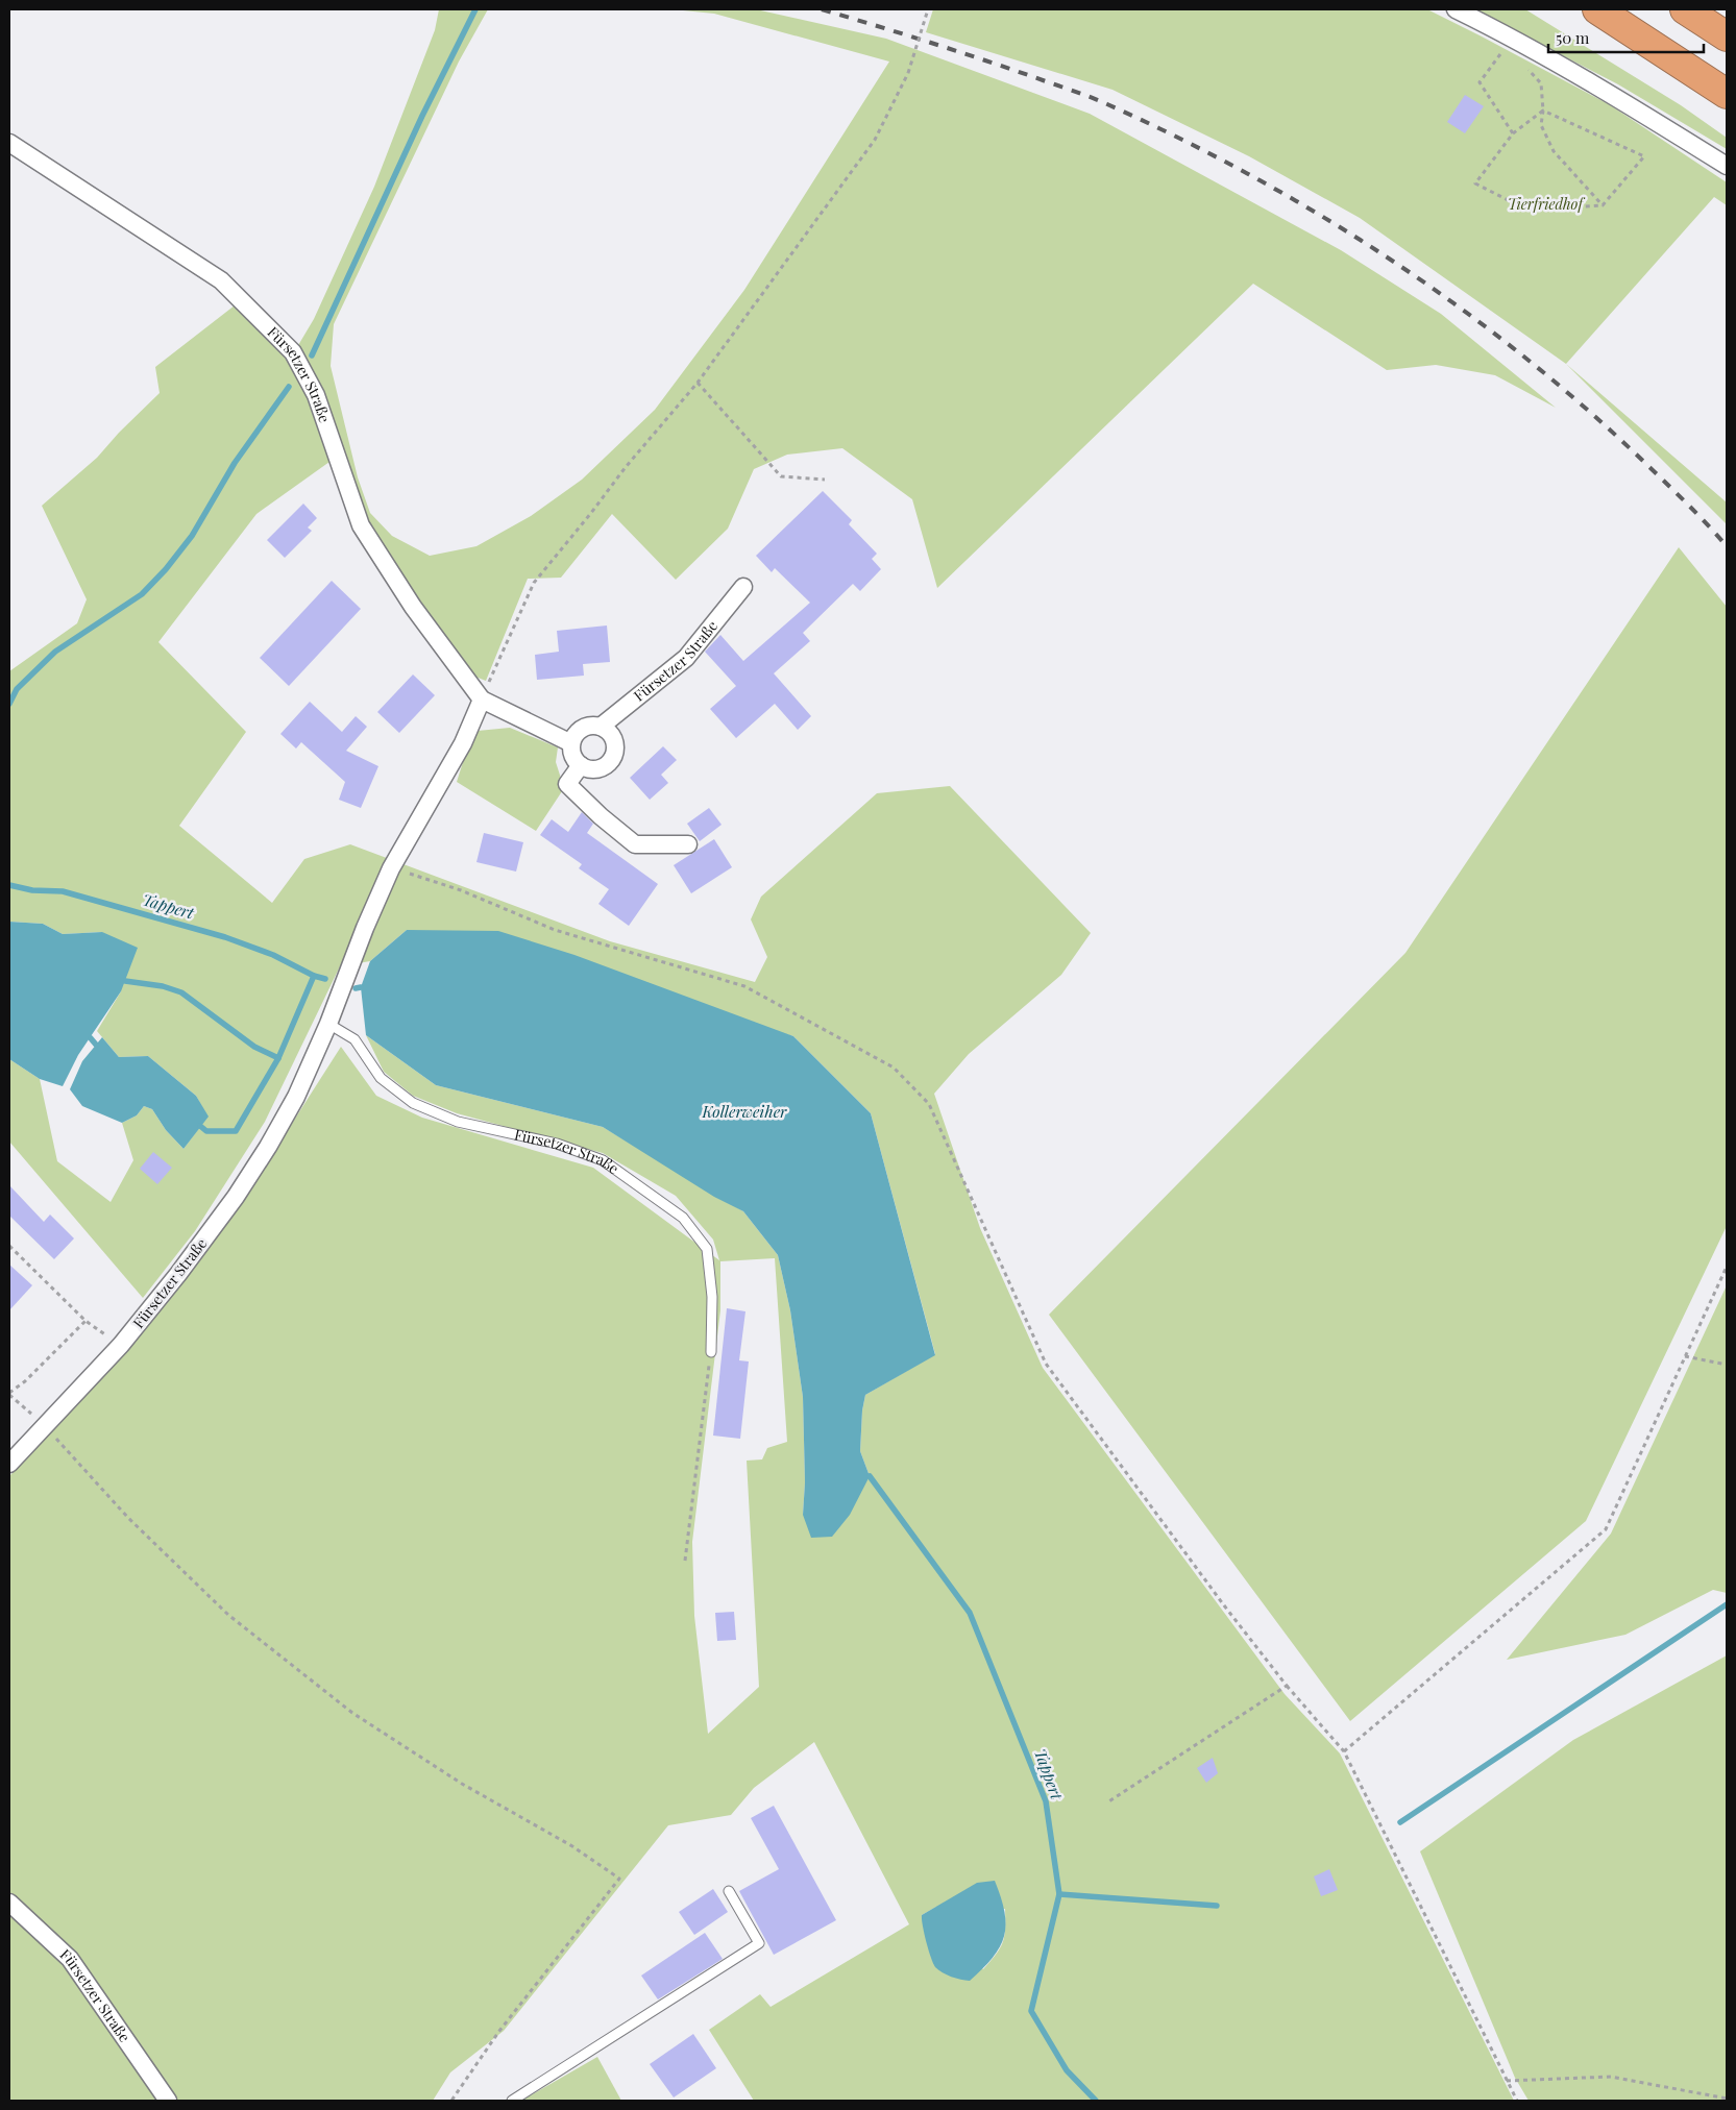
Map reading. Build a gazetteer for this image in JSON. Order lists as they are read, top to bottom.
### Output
{
  "streets": {
    "street": ["Fürsetzer Straße"]
  },
  "water": ["Tappert", "Kollerweiher"],
  "parks": ["Tierfriedhof"],
  "scale_bar": "50 m"
}
